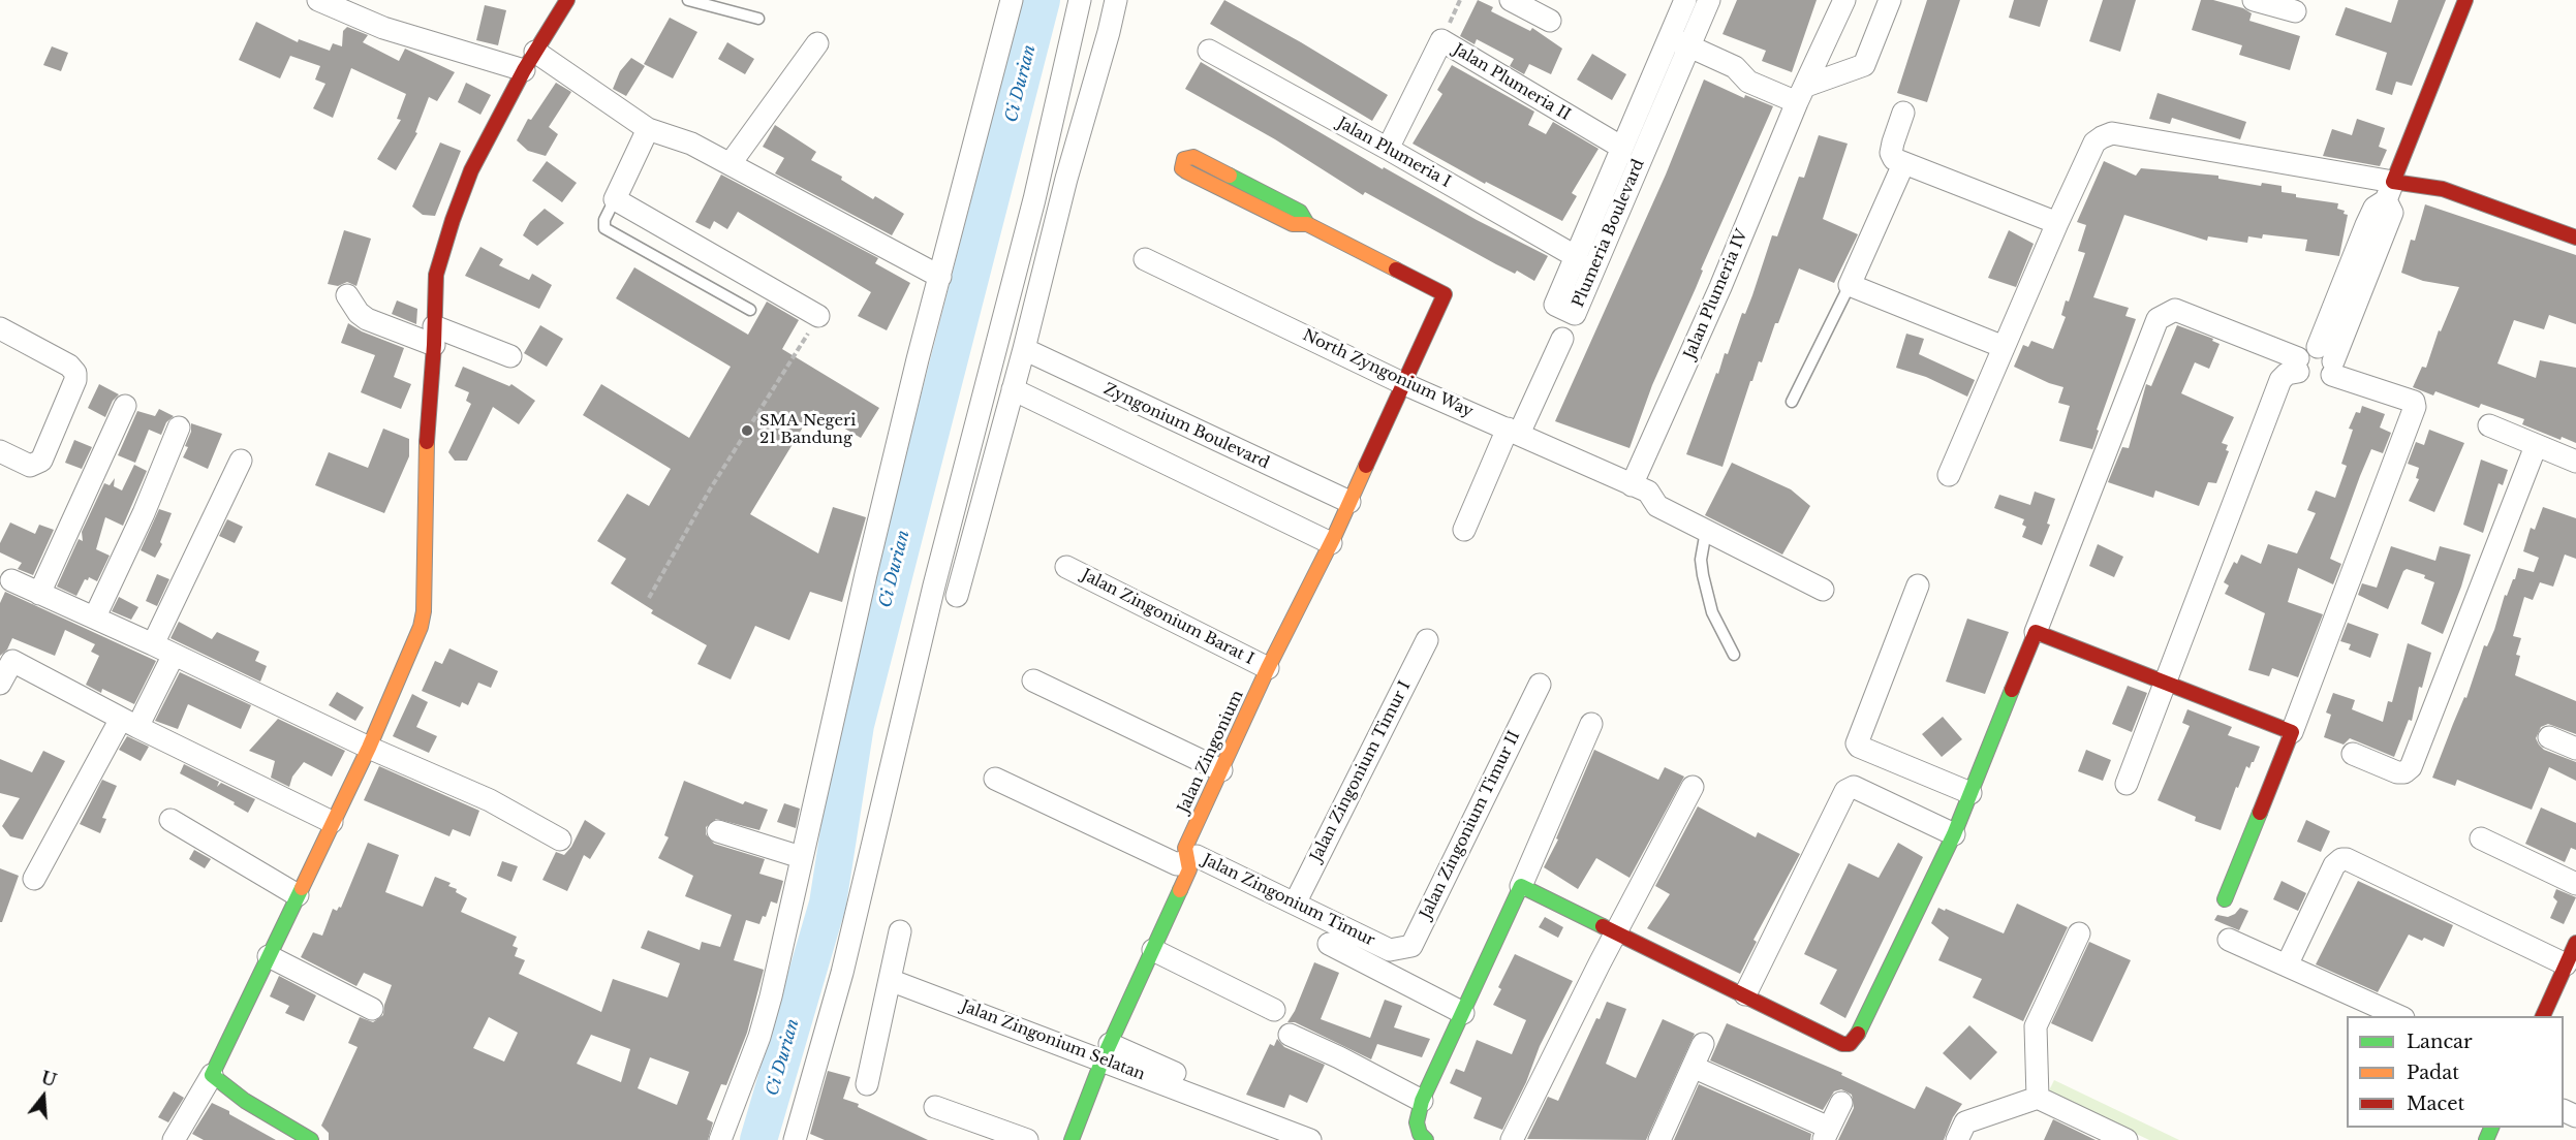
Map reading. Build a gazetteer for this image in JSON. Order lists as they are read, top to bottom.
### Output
{
  "streets": {
    "street": [
      "Jalan Plumeria II",
      "Jalan Plumeria I",
      "Plumeria Boulevard",
      "Jalan Plumeria IV",
      "North Zyngonium Way",
      "Zyngonium Boulevard",
      "Jalan Zingonium Barat I",
      "Jalan Zingonium",
      "Jalan Zingonium Timur I",
      "Jalan Zingonium Timur II",
      "Jalan Zingonium Timur",
      "Jalan Zingonium Selatan"
    ]
  },
  "crossings": [
    ["Jalan Plumeria II", "Jalan Plumeria I"],
    ["Jalan Plumeria II", "Plumeria Boulevard"],
    ["Jalan Plumeria I", "Plumeria Boulevard"],
    ["Jalan Plumeria IV", "North Zyngonium Way"],
    ["North Zyngonium Way", "Jalan Zingonium"],
    ["Zyngonium Boulevard", "Jalan Zingonium"],
    ["Jalan Zingonium Barat I", "Jalan Zingonium"],
    ["Jalan Zingonium", "Jalan Zingonium Timur"],
    ["Jalan Zingonium", "Jalan Zingonium Selatan"],
    ["Jalan Zingonium Timur I", "Jalan Zingonium Timur"],
    ["Jalan Zingonium Timur II", "Jalan Zingonium Timur"]
  ],
  "water": ["Ci Durian"],
  "places": ["SMA Negeri 21 Bandung"],
  "legend": ["Lancar", "Padat", "Macet"],
  "north": "top"
}
